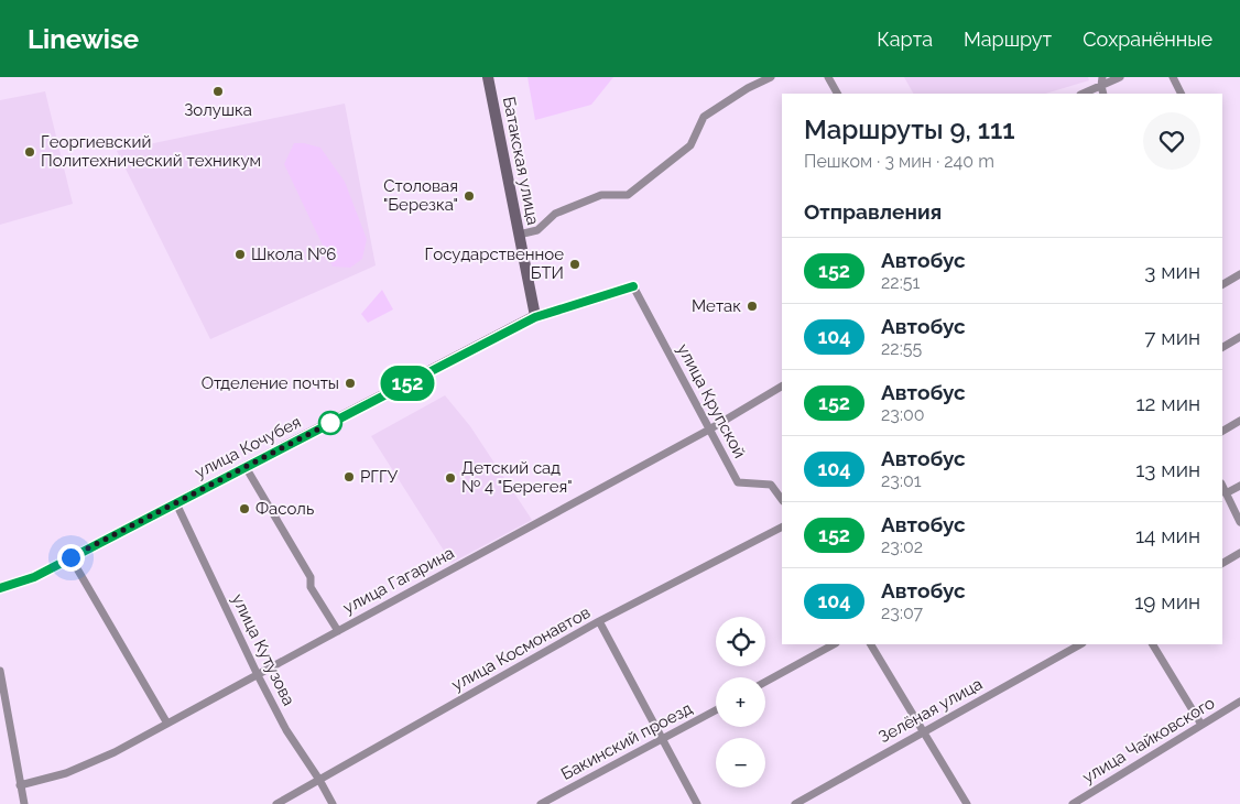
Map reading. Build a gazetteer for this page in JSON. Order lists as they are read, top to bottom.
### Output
{
  "streets": {
    "main road": ["Батакская улица", "улица Кочубея"],
    "street": [
      "улица Крупской",
      "улица Гагарина",
      "улица Космонавтов",
      "улица Кутузова",
      "Зелёная улица",
      "улица Чайковского",
      "Бакинский проезд"
    ]
  },
  "crossings": [
    ["Батакская улица", "улица Кочубея"],
    ["улица Крупской", "улица Кочубея"],
    ["улица Крупской", "улица Гагарина"],
    ["улица Кочубея", "улица Кутузова"],
    ["улица Гагарина", "улица Кутузова"],
    ["улица Космонавтов", "улица Кутузова"]
  ],
  "places": [
    "Золушка",
    "Георгиевский Политехнический техникум",
    "Столовая \"Березка\"",
    "Школа №6",
    "Государственное БТИ",
    "Метак",
    "Отделение почты",
    "РГГУ",
    "Детский сад № 4 \"Берегея\"",
    "Фасоль"
  ],
  "lines": ["bus line 152"],
  "page": {
    "header": "Linewise",
    "nav": ["Карта", "Маршрут", "Сохранённые"],
    "on_map": "152",
    "heading": [
      ["Маршруты 9, 111", "Пешком · 3 мин · 240 m"],
      "Отправления"
    ],
    "list": [
      {
        "mark": "152",
        "name": "Автобус",
        "note": "22:51",
        "value": "3 мин"
      },
      {
        "mark": "104",
        "name": "Автобус",
        "note": "22:55",
        "value": "7 мин"
      },
      {
        "mark": "152",
        "name": "Автобус",
        "note": "23:00",
        "value": "12 мин"
      },
      {
        "mark": "104",
        "name": "Автобус",
        "note": "23:01",
        "value": "13 мин"
      },
      {
        "mark": "152",
        "name": "Автобус",
        "note": "23:02",
        "value": "14 мин"
      },
      {
        "mark": "104",
        "name": "Автобус",
        "note": "23:07",
        "value": "19 мин"
      }
    ],
    "map_buttons": ["+", "−"]
  }
}
